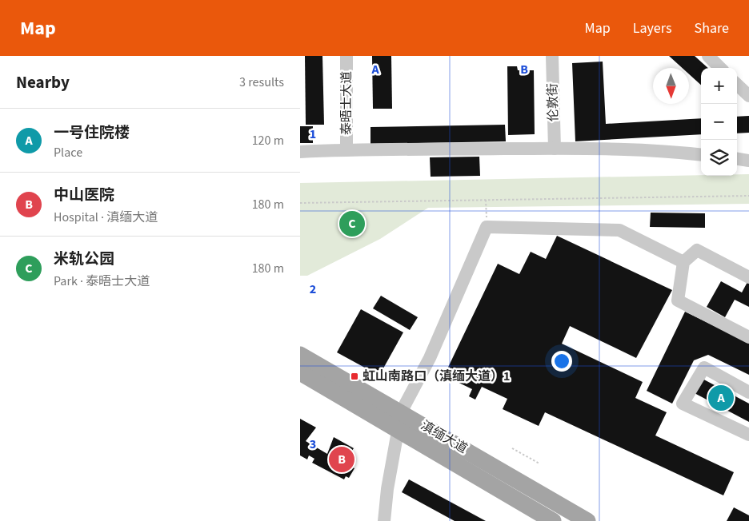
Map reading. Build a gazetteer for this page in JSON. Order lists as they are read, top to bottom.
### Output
{
  "streets": {
    "main road": ["滇缅大道"],
    "street": ["伦敦街", "泰晤士大道"]
  },
  "places": {
    "transit": ["虹山南路口（滇缅大道）1"]
  },
  "north": "bottom",
  "page": {
    "header": "Map",
    "nav": ["Map", "Layers", "Share"],
    "heading": ["Nearby", "3 results"],
    "map_buttons": ["+", "−"],
    "list": [
      {
        "mark": "A",
        "name": "一号住院楼",
        "note": "Place",
        "value": "120 m"
      },
      {
        "mark": "B",
        "name": "中山医院",
        "note": "Hospital · 滇缅大道",
        "value": "180 m"
      },
      {
        "mark": "C",
        "name": "米轨公园",
        "note": "Park · 泰晤士大道",
        "value": "180 m"
      }
    ],
    "pins": ["C", "A", "B"]
  },
  "grid": {
    "columns": ["A", "B"],
    "rows": ["1", "2", "3"]
  }
}
